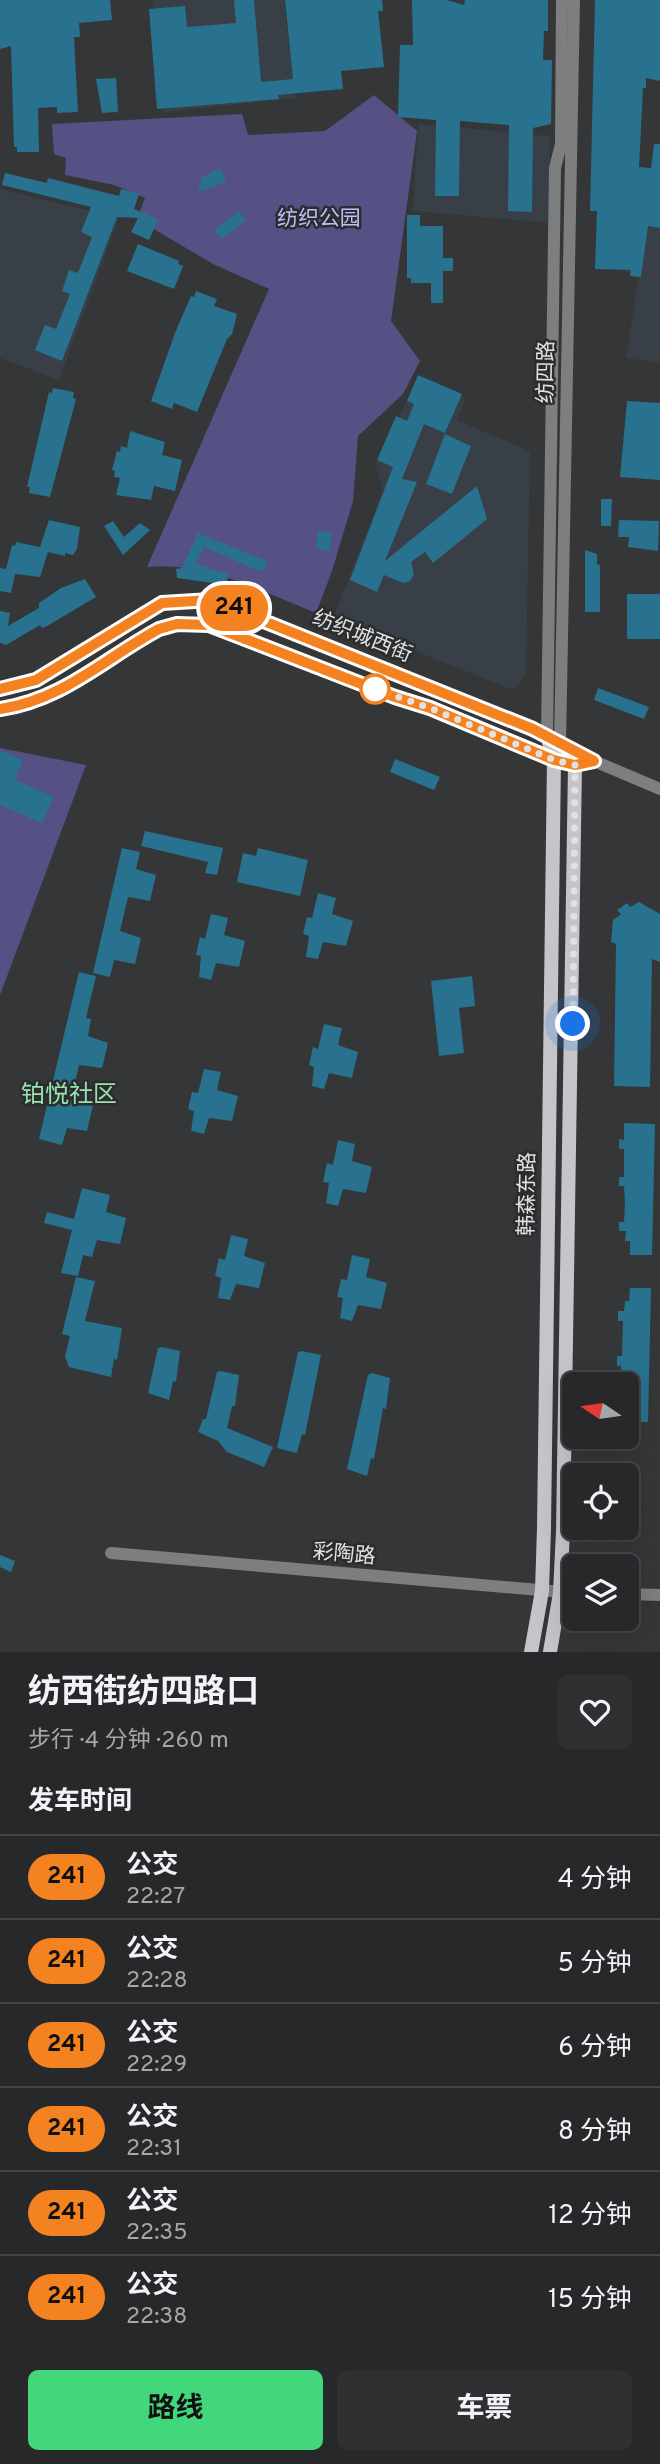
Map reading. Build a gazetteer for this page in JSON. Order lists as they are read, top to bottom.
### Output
{
  "streets": {
    "main road": ["纺织城西街", "韩森东路"],
    "street": ["纺四路", "彩陶路"]
  },
  "crossings": [
    ["纺四路", "纺织城西街"],
    ["纺四路", "韩森东路"],
    ["纺织城西街", "韩森东路"],
    ["韩森东路", "彩陶路"]
  ],
  "districts": ["铂悦社区"],
  "parks": ["纺织公园"],
  "lines": ["bus line 241"],
  "north": "left",
  "page": {
    "on_map": "241",
    "heading": [
      ["纺西街纺四路口", "步行 · 4 分钟 · 260 m"],
      "发车时间"
    ],
    "list": [
      {
        "mark": "241",
        "name": "公交",
        "note": "22:27",
        "value": "4 分钟"
      },
      {
        "mark": "241",
        "name": "公交",
        "note": "22:28",
        "value": "5 分钟"
      },
      {
        "mark": "241",
        "name": "公交",
        "note": "22:29",
        "value": "6 分钟"
      },
      {
        "mark": "241",
        "name": "公交",
        "note": "22:31",
        "value": "8 分钟"
      },
      {
        "mark": "241",
        "name": "公交",
        "note": "22:35",
        "value": "12 分钟"
      },
      {
        "mark": "241",
        "name": "公交",
        "note": "22:38",
        "value": "15 分钟"
      }
    ],
    "buttons": ["路线", "车票"]
  }
}
